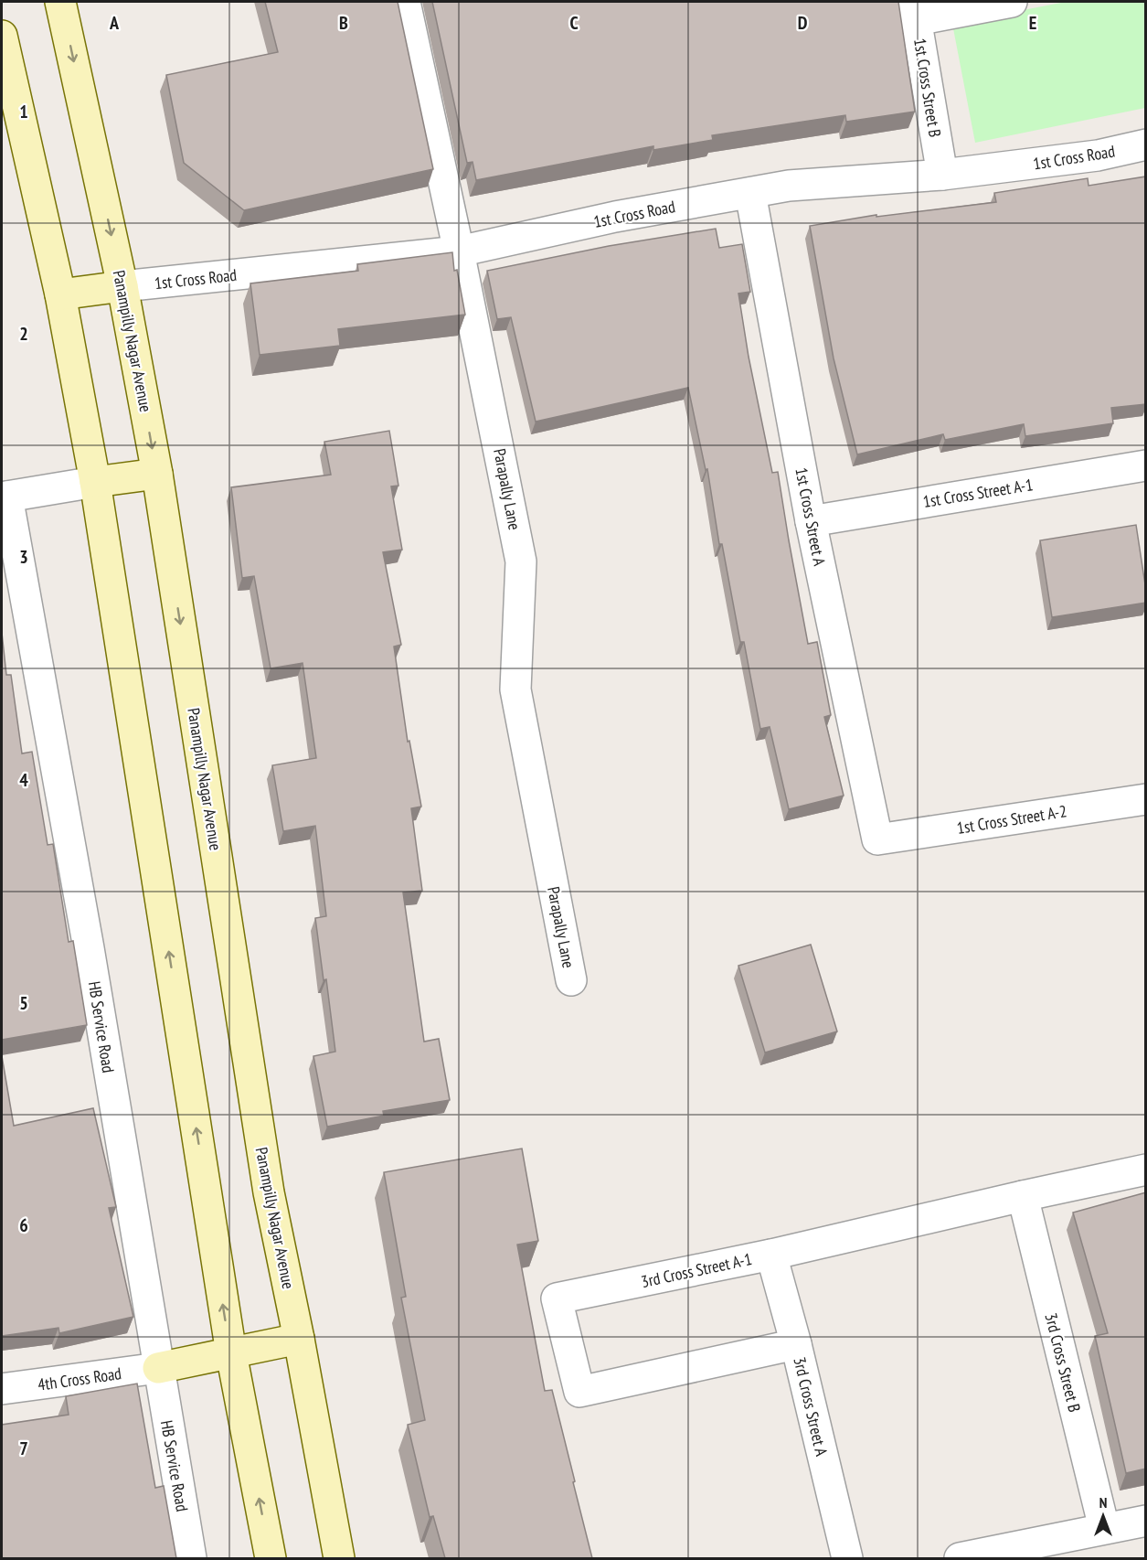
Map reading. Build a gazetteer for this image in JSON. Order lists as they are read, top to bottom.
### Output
{
  "streets": {
    "street": [
      "1st Cross Street B",
      "1st Cross Road",
      "Panampilly Nagar Avenue",
      "Parapally Lane",
      "1st Cross Street A-1",
      "1st Cross Street A",
      "1st Cross Street A-2",
      "HB Service Road",
      "3rd Cross Street A-1",
      "3rd Cross Street B",
      "4th Cross Road",
      "3rd Cross Street A"
    ]
  },
  "crossings": [
    ["1st Cross Street B", "1st Cross Road"],
    ["1st Cross Road", "Panampilly Nagar Avenue"],
    ["1st Cross Road", "Parapally Lane"],
    ["1st Cross Road", "1st Cross Street A"],
    ["1st Cross Street A-1", "1st Cross Street A"],
    ["1st Cross Street A", "1st Cross Street A-2"],
    ["HB Service Road", "4th Cross Road"],
    ["3rd Cross Street A-1", "3rd Cross Street B"],
    ["3rd Cross Street A-1", "3rd Cross Street A"]
  ],
  "north": "top",
  "grid": {
    "columns": [
      "A",
      "B",
      "C",
      "D",
      "E"
    ],
    "rows": [
      "1",
      "2",
      "3",
      "4",
      "5",
      "6",
      "7"
    ]
  }
}
